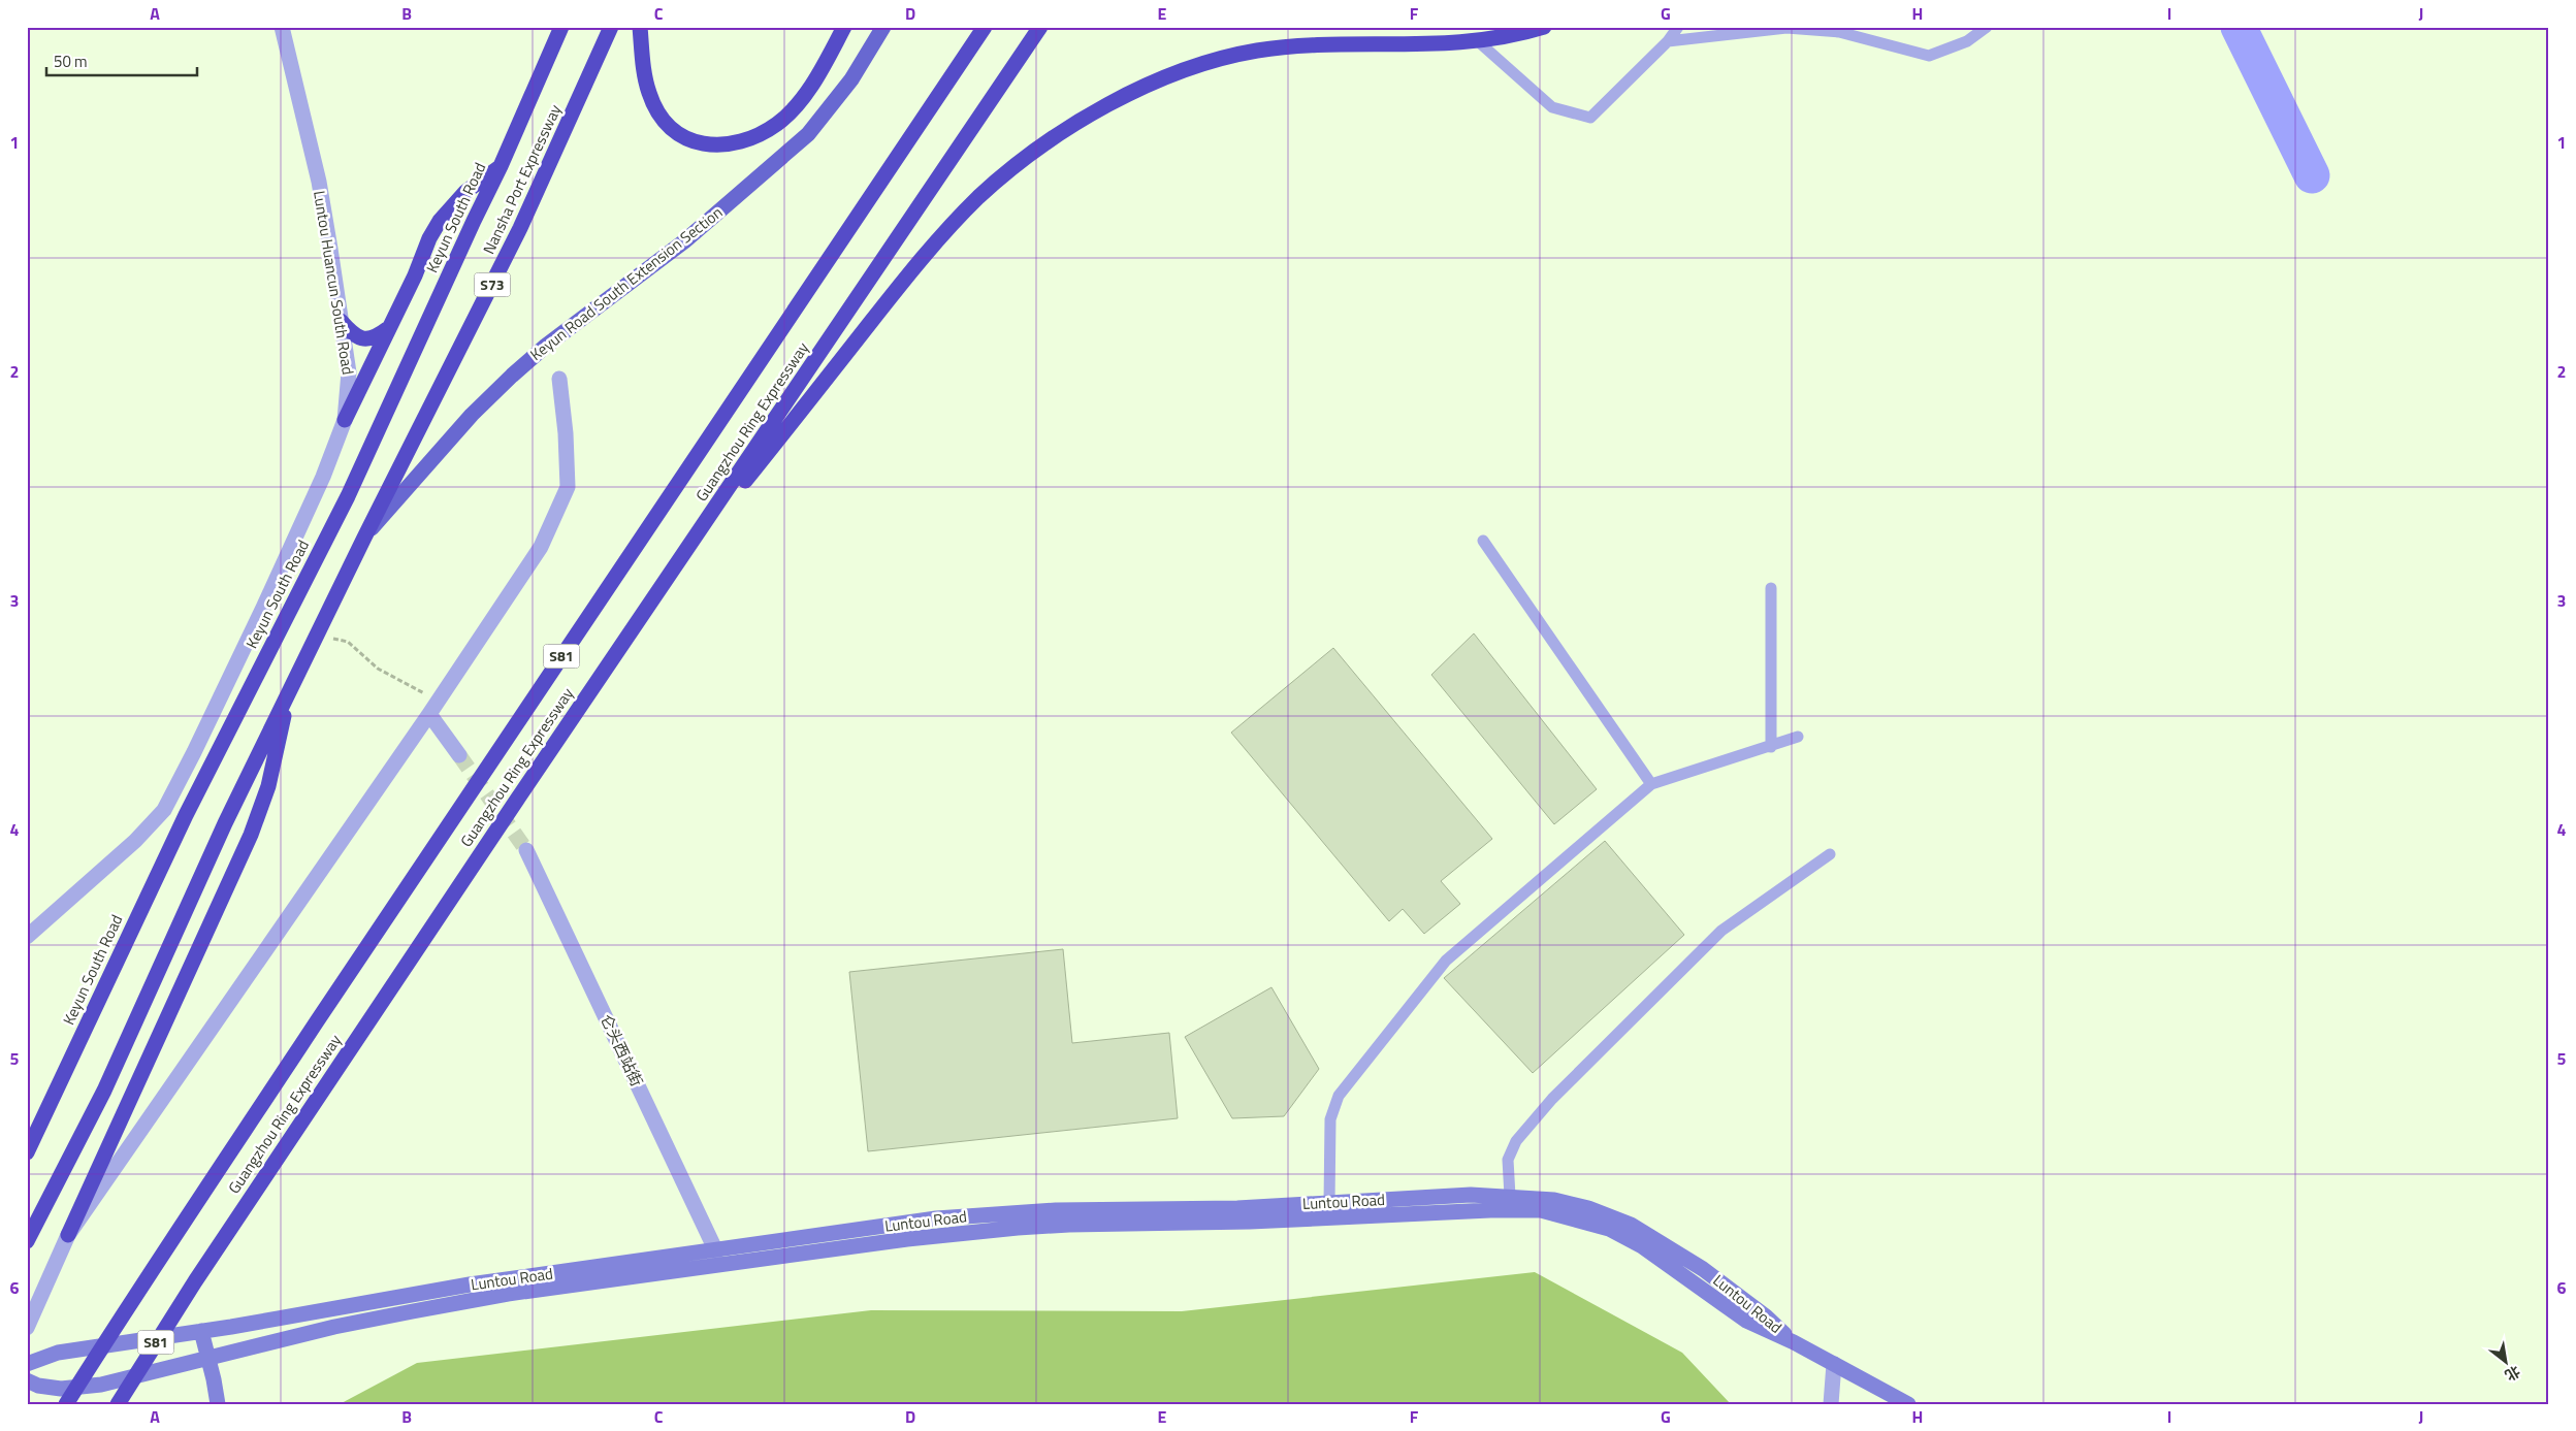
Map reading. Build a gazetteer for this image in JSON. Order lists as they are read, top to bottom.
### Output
{
  "streets": {
    "highway": [
      "Nansha Port Expressway",
      "Keyun South Road",
      "S73",
      "Guangzhou Ring Expressway",
      "S81"
    ],
    "main road": ["Keyun Road South Extension Section"],
    "street": ["Luntou Huancun South Road", "仑头西站街", "Luntou Road"]
  },
  "crossings": [
    ["Nansha Port Expressway", "Keyun Road South Extension Section"],
    ["仑头西站街", "Luntou Road"]
  ],
  "scale_bar": "50 m",
  "north": "bottom right",
  "grid": {
    "columns": [
      "A",
      "B",
      "C",
      "D",
      "E",
      "F",
      "G",
      "H",
      "I",
      "J"
    ],
    "rows": [
      "1",
      "2",
      "3",
      "4",
      "5",
      "6"
    ]
  }
}
